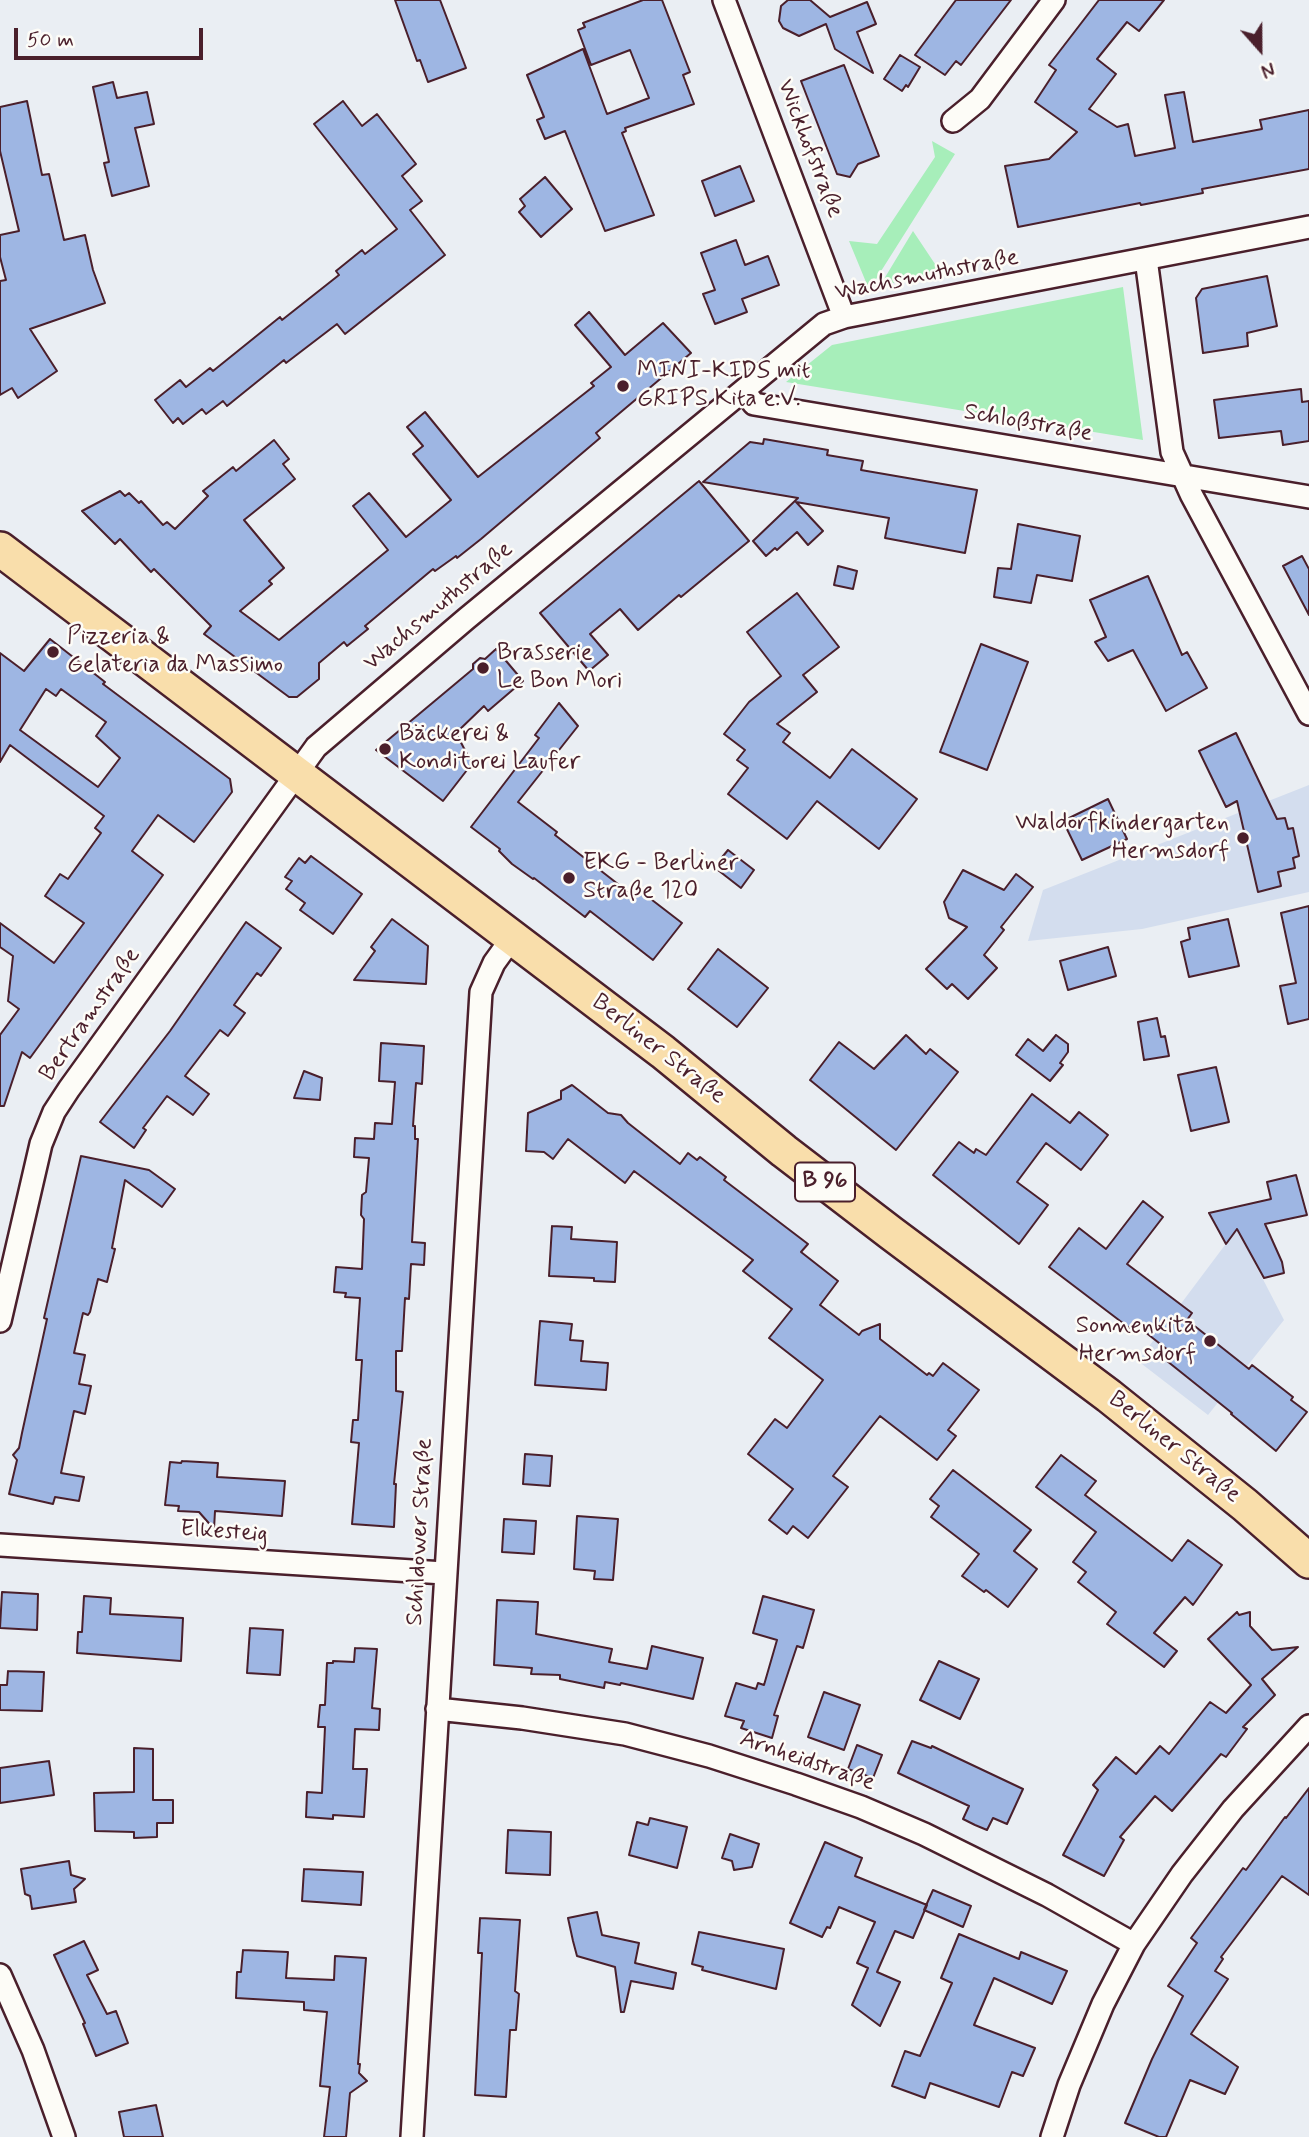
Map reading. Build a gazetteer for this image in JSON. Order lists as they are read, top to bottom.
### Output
{
  "streets": {
    "main road": ["Berliner Straße", "B 96"],
    "street": [
      "Wickhofstraße",
      "Wachsmuthstraße",
      "Schloßstraße",
      "Bertramstraße",
      "Schildower Straße",
      "Elkesteig",
      "Arnheidstraße"
    ]
  },
  "crossings": [
    ["Wickhofstraße", "Wachsmuthstraße"],
    ["Wachsmuthstraße", "Schloßstraße"],
    ["Wachsmuthstraße", "Bertramstraße"],
    ["Wachsmuthstraße", "Berliner Straße"],
    ["Bertramstraße", "Berliner Straße"],
    ["Berliner Straße", "Schildower Straße"],
    ["Schildower Straße", "Elkesteig"],
    ["Schildower Straße", "Arnheidstraße"]
  ],
  "places": [
    "MINI-KIDS mit GRIPS Kita e.V.",
    "Pizzeria & Gelateria da Massimo",
    "Brasserie Le Bon Mori",
    "Bäckerei & Konditorei Laufer",
    "Waldorfkindergarten Hermsdorf",
    "EKG - Berliner Straße 120",
    "Sonnenkita Hermsdorf"
  ],
  "scale_bar": "50 m",
  "north": "bottom"
}
